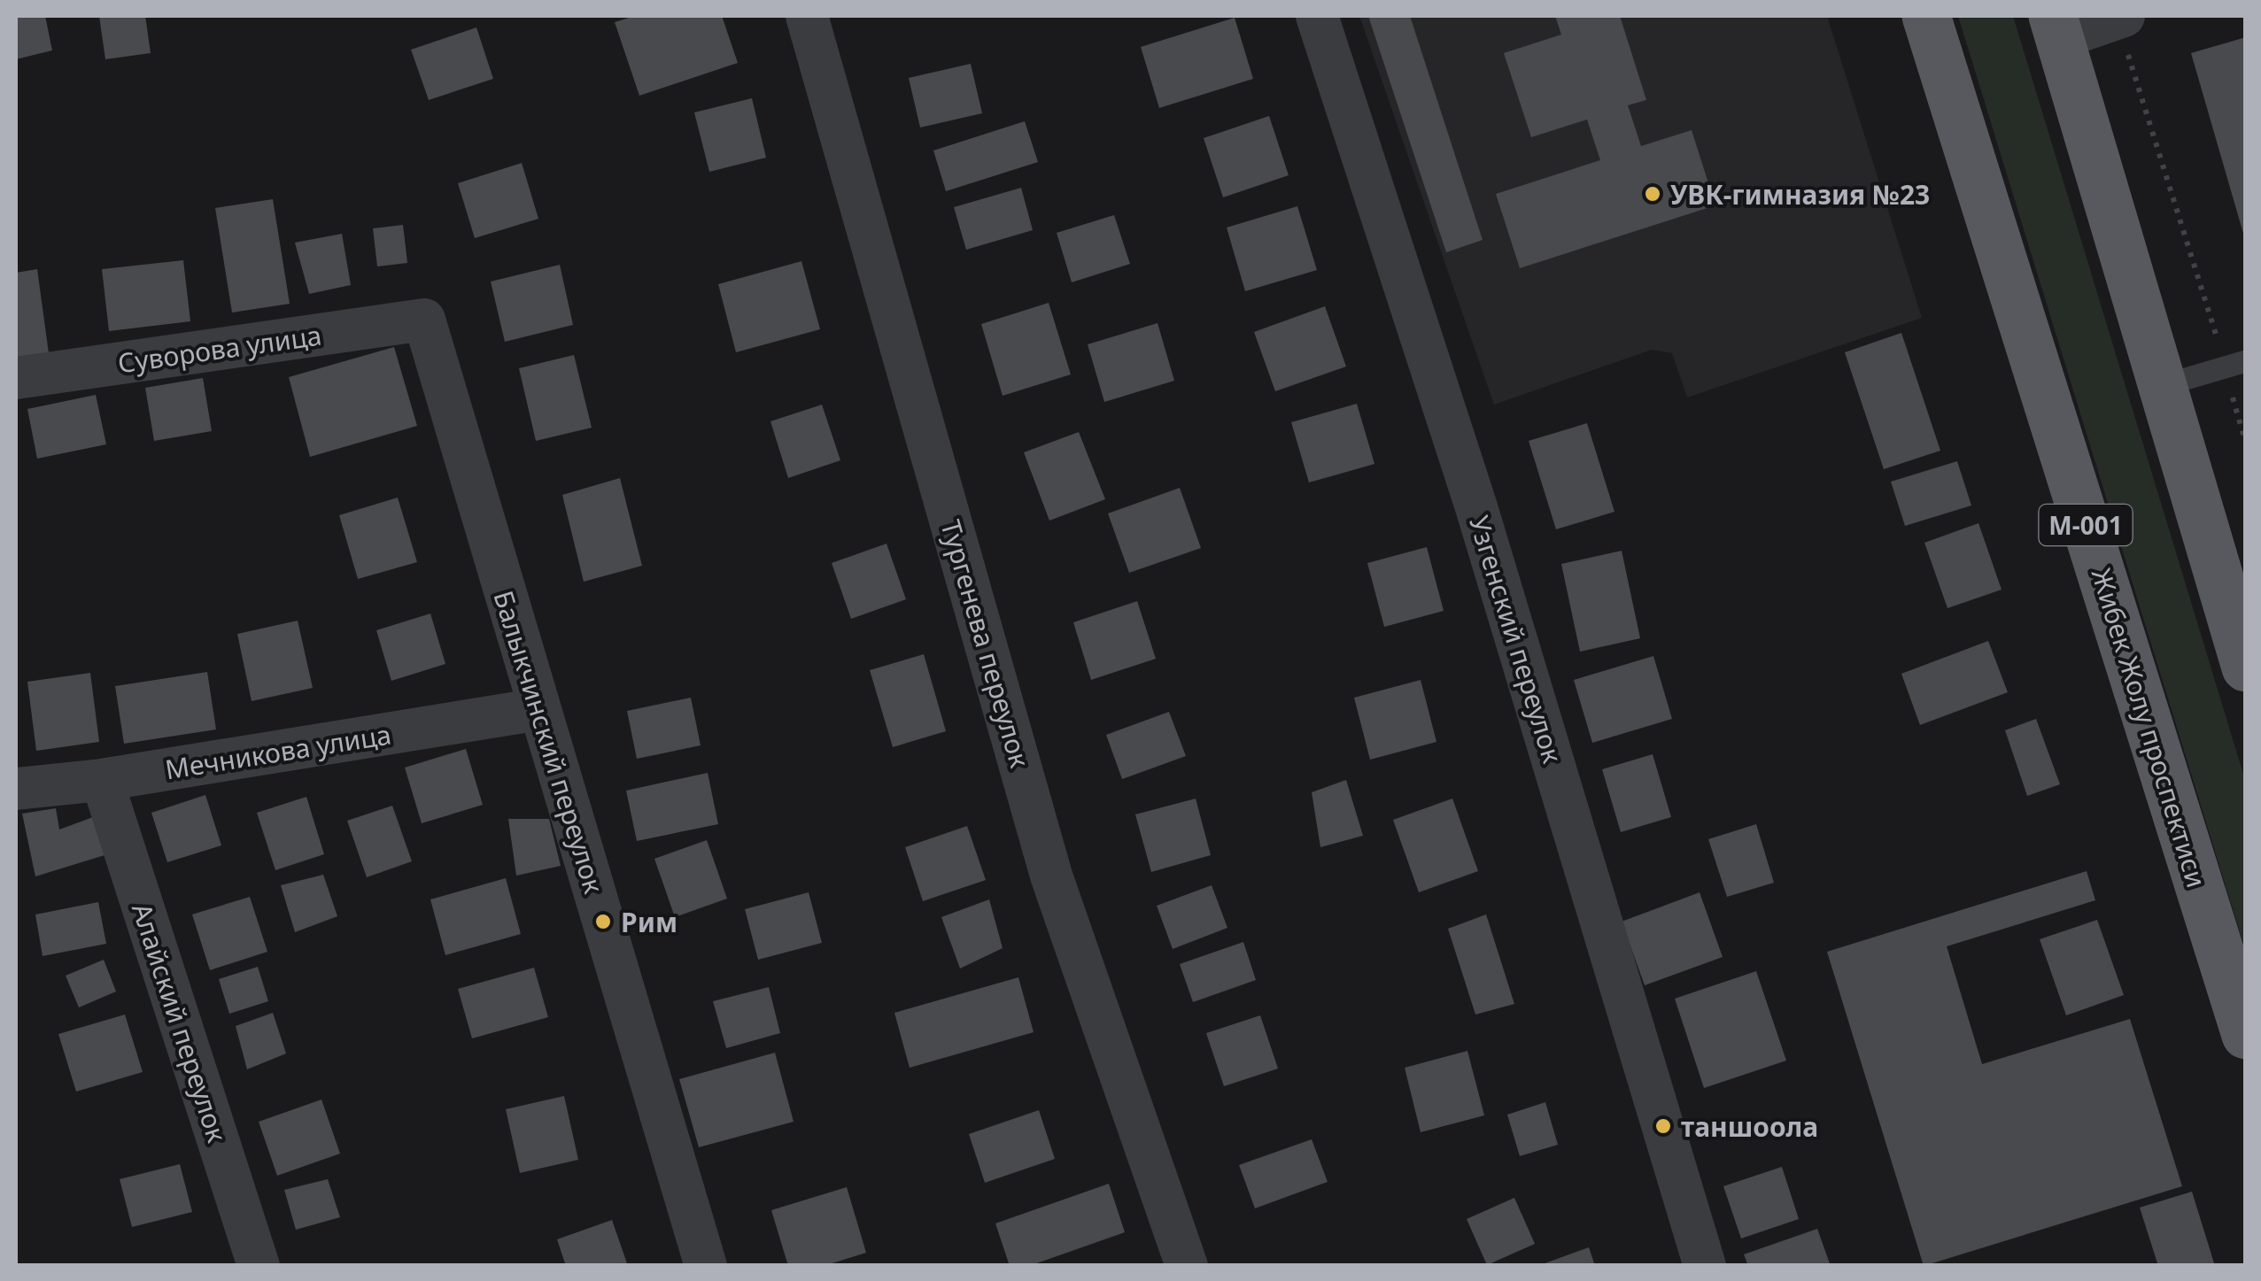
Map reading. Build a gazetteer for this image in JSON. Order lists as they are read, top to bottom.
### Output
{
  "streets": {
    "main road": ["М-001", "Жибек Жолу проспектиси"],
    "street": [
      "Суворова улица",
      "Узгенский переулок",
      "Тургенева переулок",
      "Балыкчинский переулок",
      "Мечникова улица",
      "Алайский переулок"
    ]
  },
  "crossings": [
    ["Суворова улица", "Балыкчинский переулок"],
    ["Балыкчинский переулок", "Мечникова улица"],
    ["Мечникова улица", "Алайский переулок"]
  ],
  "places": ["УВК-гимназия №23", "Рим", "таншоола"]
}
